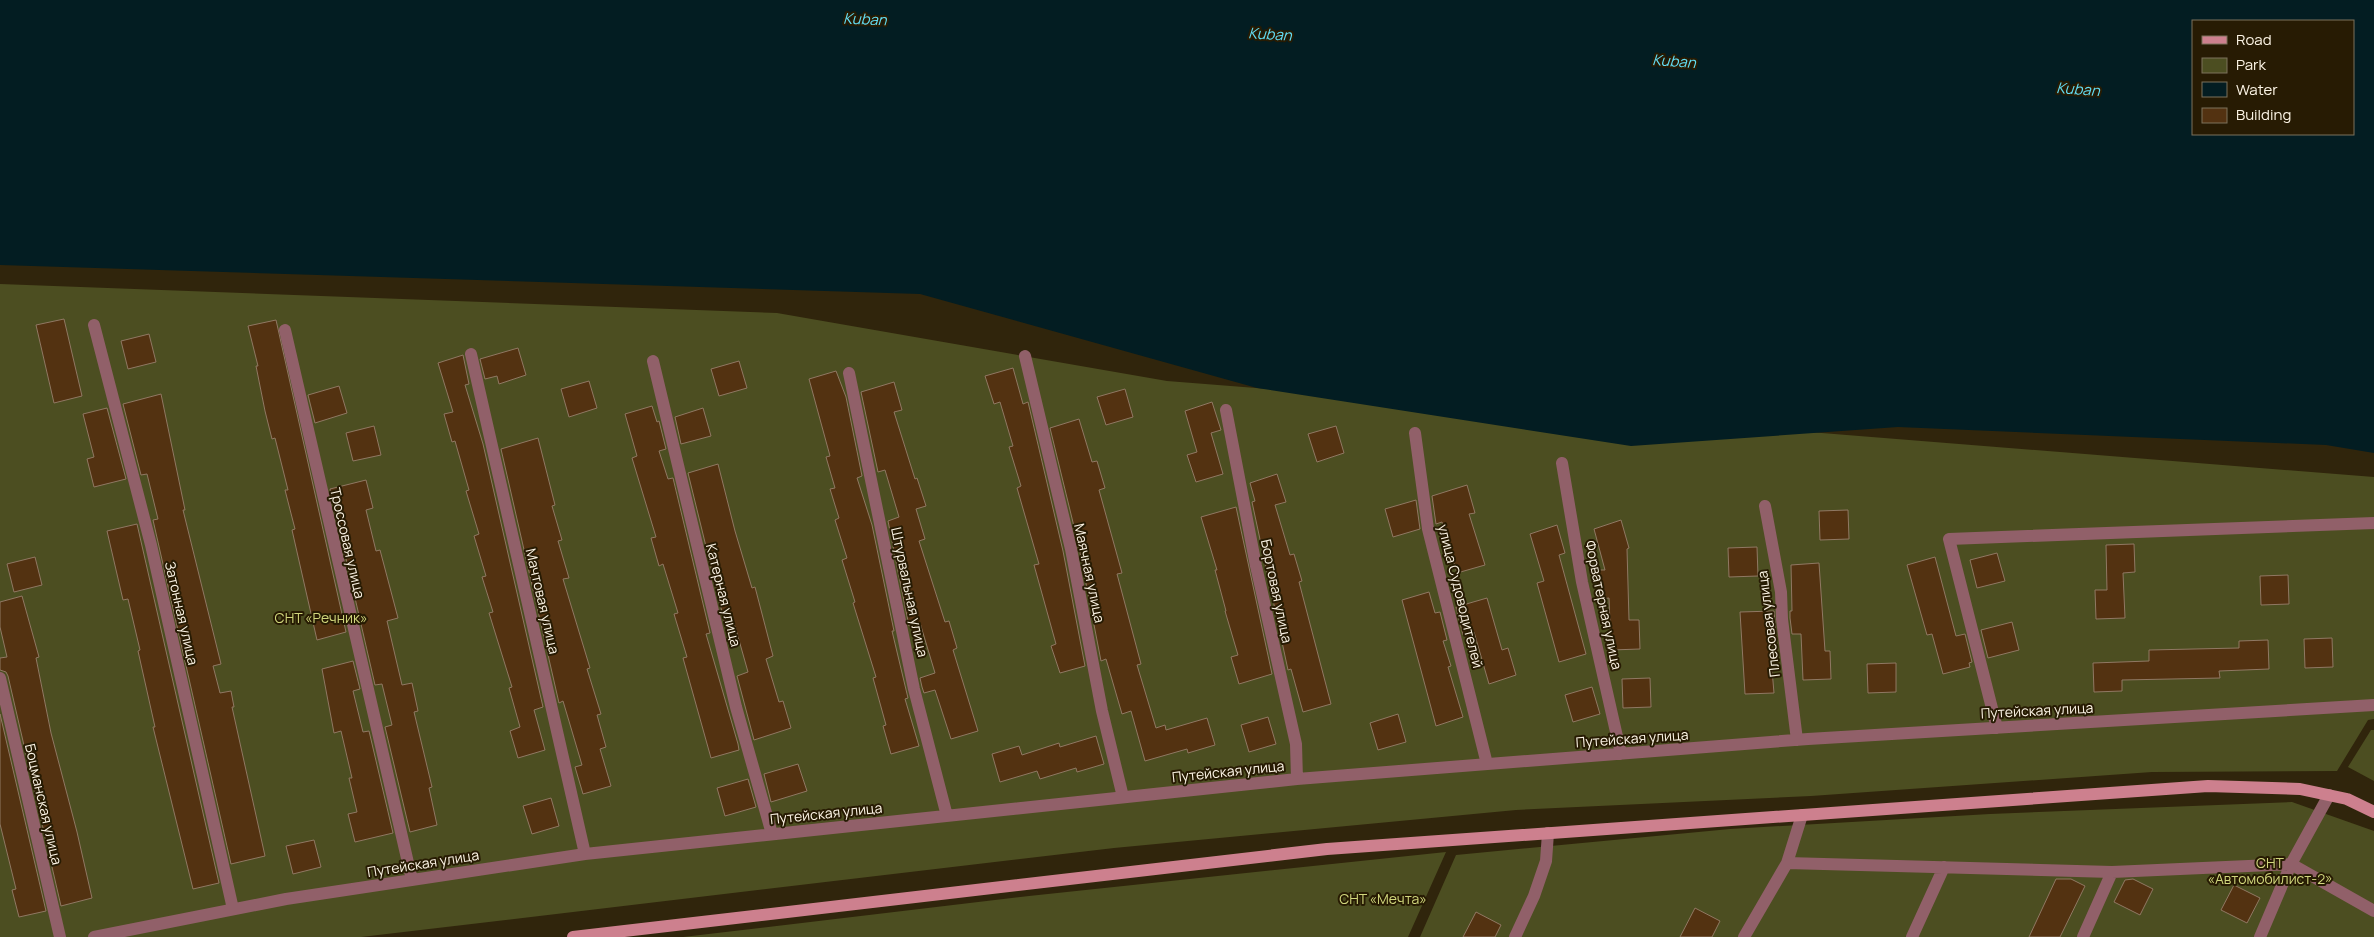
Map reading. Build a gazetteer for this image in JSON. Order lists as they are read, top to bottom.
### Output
{
  "streets": {
    "street": [
      "Троссовая улица",
      "Маячная улица",
      "Бортовая улица",
      "Штурвальная улица",
      "Катерная улица",
      "улица Судоводителей",
      "Мачтовая улица",
      "Форватерная улица",
      "Затонная улица",
      "Плесовая улица",
      "Путейская улица",
      "Боцманская улица"
    ]
  },
  "crossings": [
    ["Троссовая улица", "Путейская улица"],
    ["Маячная улица", "Путейская улица"],
    ["Бортовая улица", "Путейская улица"],
    ["Штурвальная улица", "Путейская улица"],
    ["Катерная улица", "Путейская улица"],
    ["улица Судоводителей", "Путейская улица"],
    ["Мачтовая улица", "Путейская улица"],
    ["Форватерная улица", "Путейская улица"],
    ["Затонная улица", "Путейская улица"],
    ["Плесовая улица", "Путейская улица"]
  ],
  "water": ["Kuban"],
  "parks": ["СНТ «Речник»", "СНТ «Автомобилист-2»", "СНТ «Мечта»"],
  "legend": [
    "Road",
    "Park",
    "Water",
    "Building"
  ]
}
